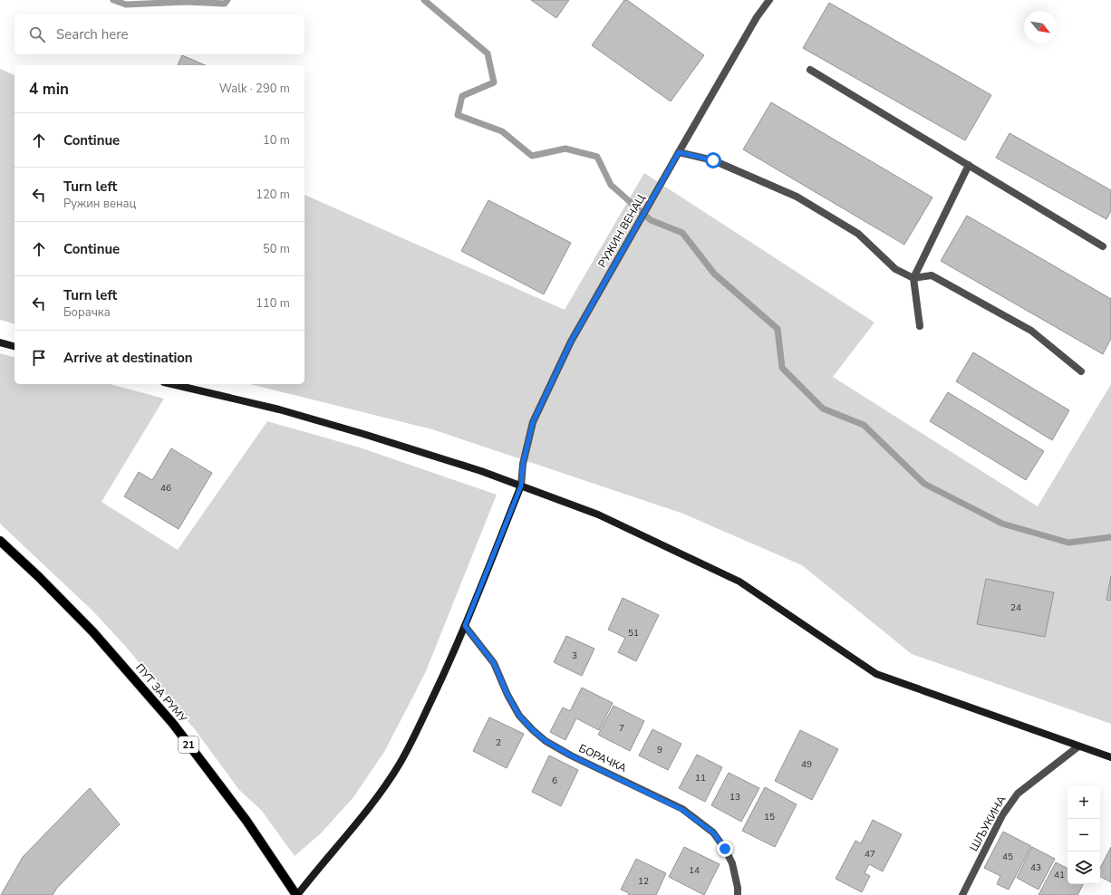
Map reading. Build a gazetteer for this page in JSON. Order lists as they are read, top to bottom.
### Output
{
  "streets": {
    "main road": ["ПУТ ЗА РУМУ", "21"],
    "street": ["РУЖИН ВЕНАЦ", "БОРАЧКА", "ШЉУКИНА"]
  },
  "house_numbers": [
    "46",
    "24",
    "51",
    "3",
    "7",
    "2",
    "9",
    "49",
    "11",
    "6",
    "13",
    "15",
    "47",
    "45",
    "43",
    "14",
    "41",
    "12"
  ],
  "north": "bottom right",
  "page": {
    "search": "Search here",
    "heading": ["4 min", "Walk · 290 m"],
    "list": [
      ["Continue", "10 m"],
      ["Turn left", "Ружин венац", "120 m"],
      ["Continue", "50 m"],
      ["Turn left", "Борачка", "110 m"],
      "Arrive at destination"
    ],
    "map_buttons": ["+", "−"]
  }
}
